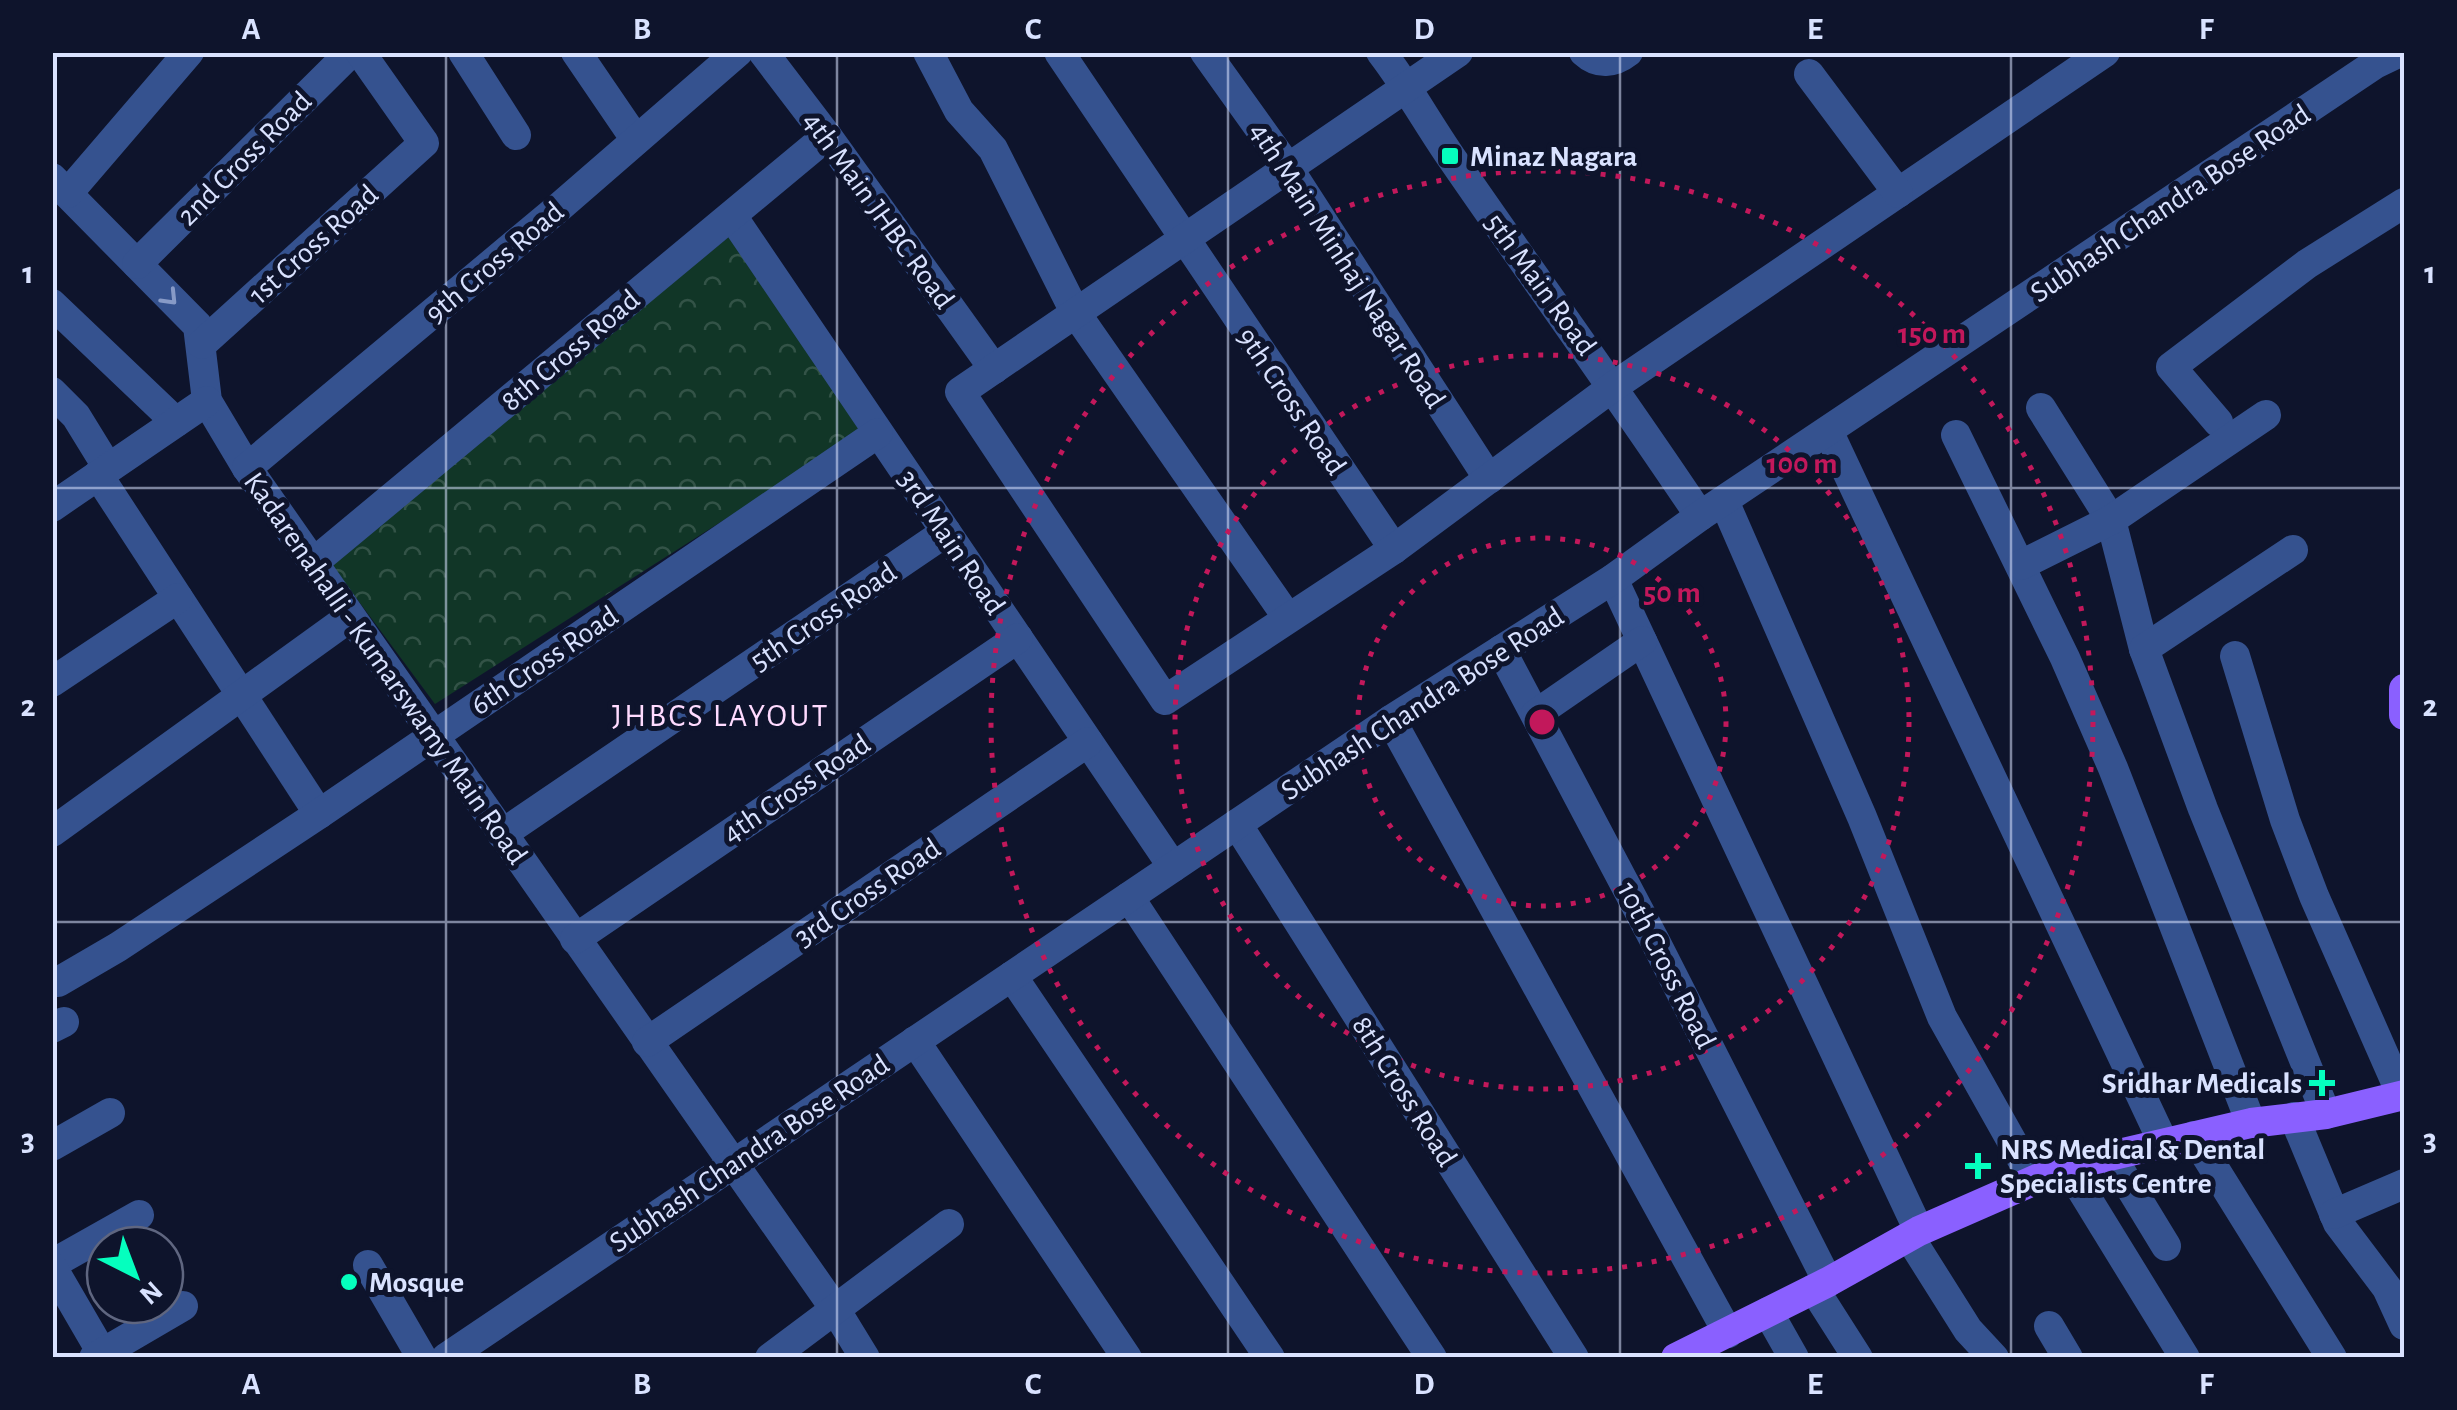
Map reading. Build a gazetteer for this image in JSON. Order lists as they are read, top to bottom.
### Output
{
  "streets": {
    "street": [
      "2nd Cross Road",
      "Subhash Chandra Bose Road",
      "4th Main JHBC Road",
      "1st Cross Road",
      "9th Cross Road",
      "4th Main Minhaj Nagar Road",
      "5th Main Road",
      "8th Cross Road",
      "3rd Main Road",
      "5th Cross Road",
      "6th Cross Road",
      "Kadarenahalli - Kumarswamy Main Road",
      "4th Cross Road",
      "3rd Cross Road",
      "10th Cross Road"
    ]
  },
  "crossings": [
    ["2nd Cross Road", "Kadarenahalli - Kumarswamy Main Road"],
    ["Subhash Chandra Bose Road", "5th Main Road"],
    ["Subhash Chandra Bose Road", "8th Cross Road"],
    ["Subhash Chandra Bose Road", "3rd Main Road"],
    ["Subhash Chandra Bose Road", "Kadarenahalli - Kumarswamy Main Road"],
    ["Subhash Chandra Bose Road", "10th Cross Road"],
    ["4th Main JHBC Road", "8th Cross Road"],
    ["1st Cross Road", "Kadarenahalli - Kumarswamy Main Road"],
    ["9th Cross Road", "Kadarenahalli - Kumarswamy Main Road"],
    ["8th Cross Road", "3rd Main Road"],
    ["8th Cross Road", "Kadarenahalli - Kumarswamy Main Road"],
    ["3rd Main Road", "5th Cross Road"],
    ["3rd Main Road", "6th Cross Road"],
    ["3rd Main Road", "4th Cross Road"],
    ["3rd Main Road", "3rd Cross Road"],
    ["5th Cross Road", "Kadarenahalli - Kumarswamy Main Road"],
    ["6th Cross Road", "Kadarenahalli - Kumarswamy Main Road"],
    ["Kadarenahalli - Kumarswamy Main Road", "4th Cross Road"],
    ["Kadarenahalli - Kumarswamy Main Road", "3rd Cross Road"]
  ],
  "districts": ["JHBCS LAYOUT"],
  "places": {
    "transit": ["Minaz Nagara"],
    "health": ["Sridhar Medicals", "NRS Medical & Dental Specialists Centre"],
    "other": ["Mosque"]
  },
  "north": "bottom right",
  "grid": {
    "columns": [
      "A",
      "B",
      "C",
      "D",
      "E",
      "F"
    ],
    "rows": ["1", "2", "3"]
  },
  "rings": ["150 m", "100 m", "50 m"]
}
